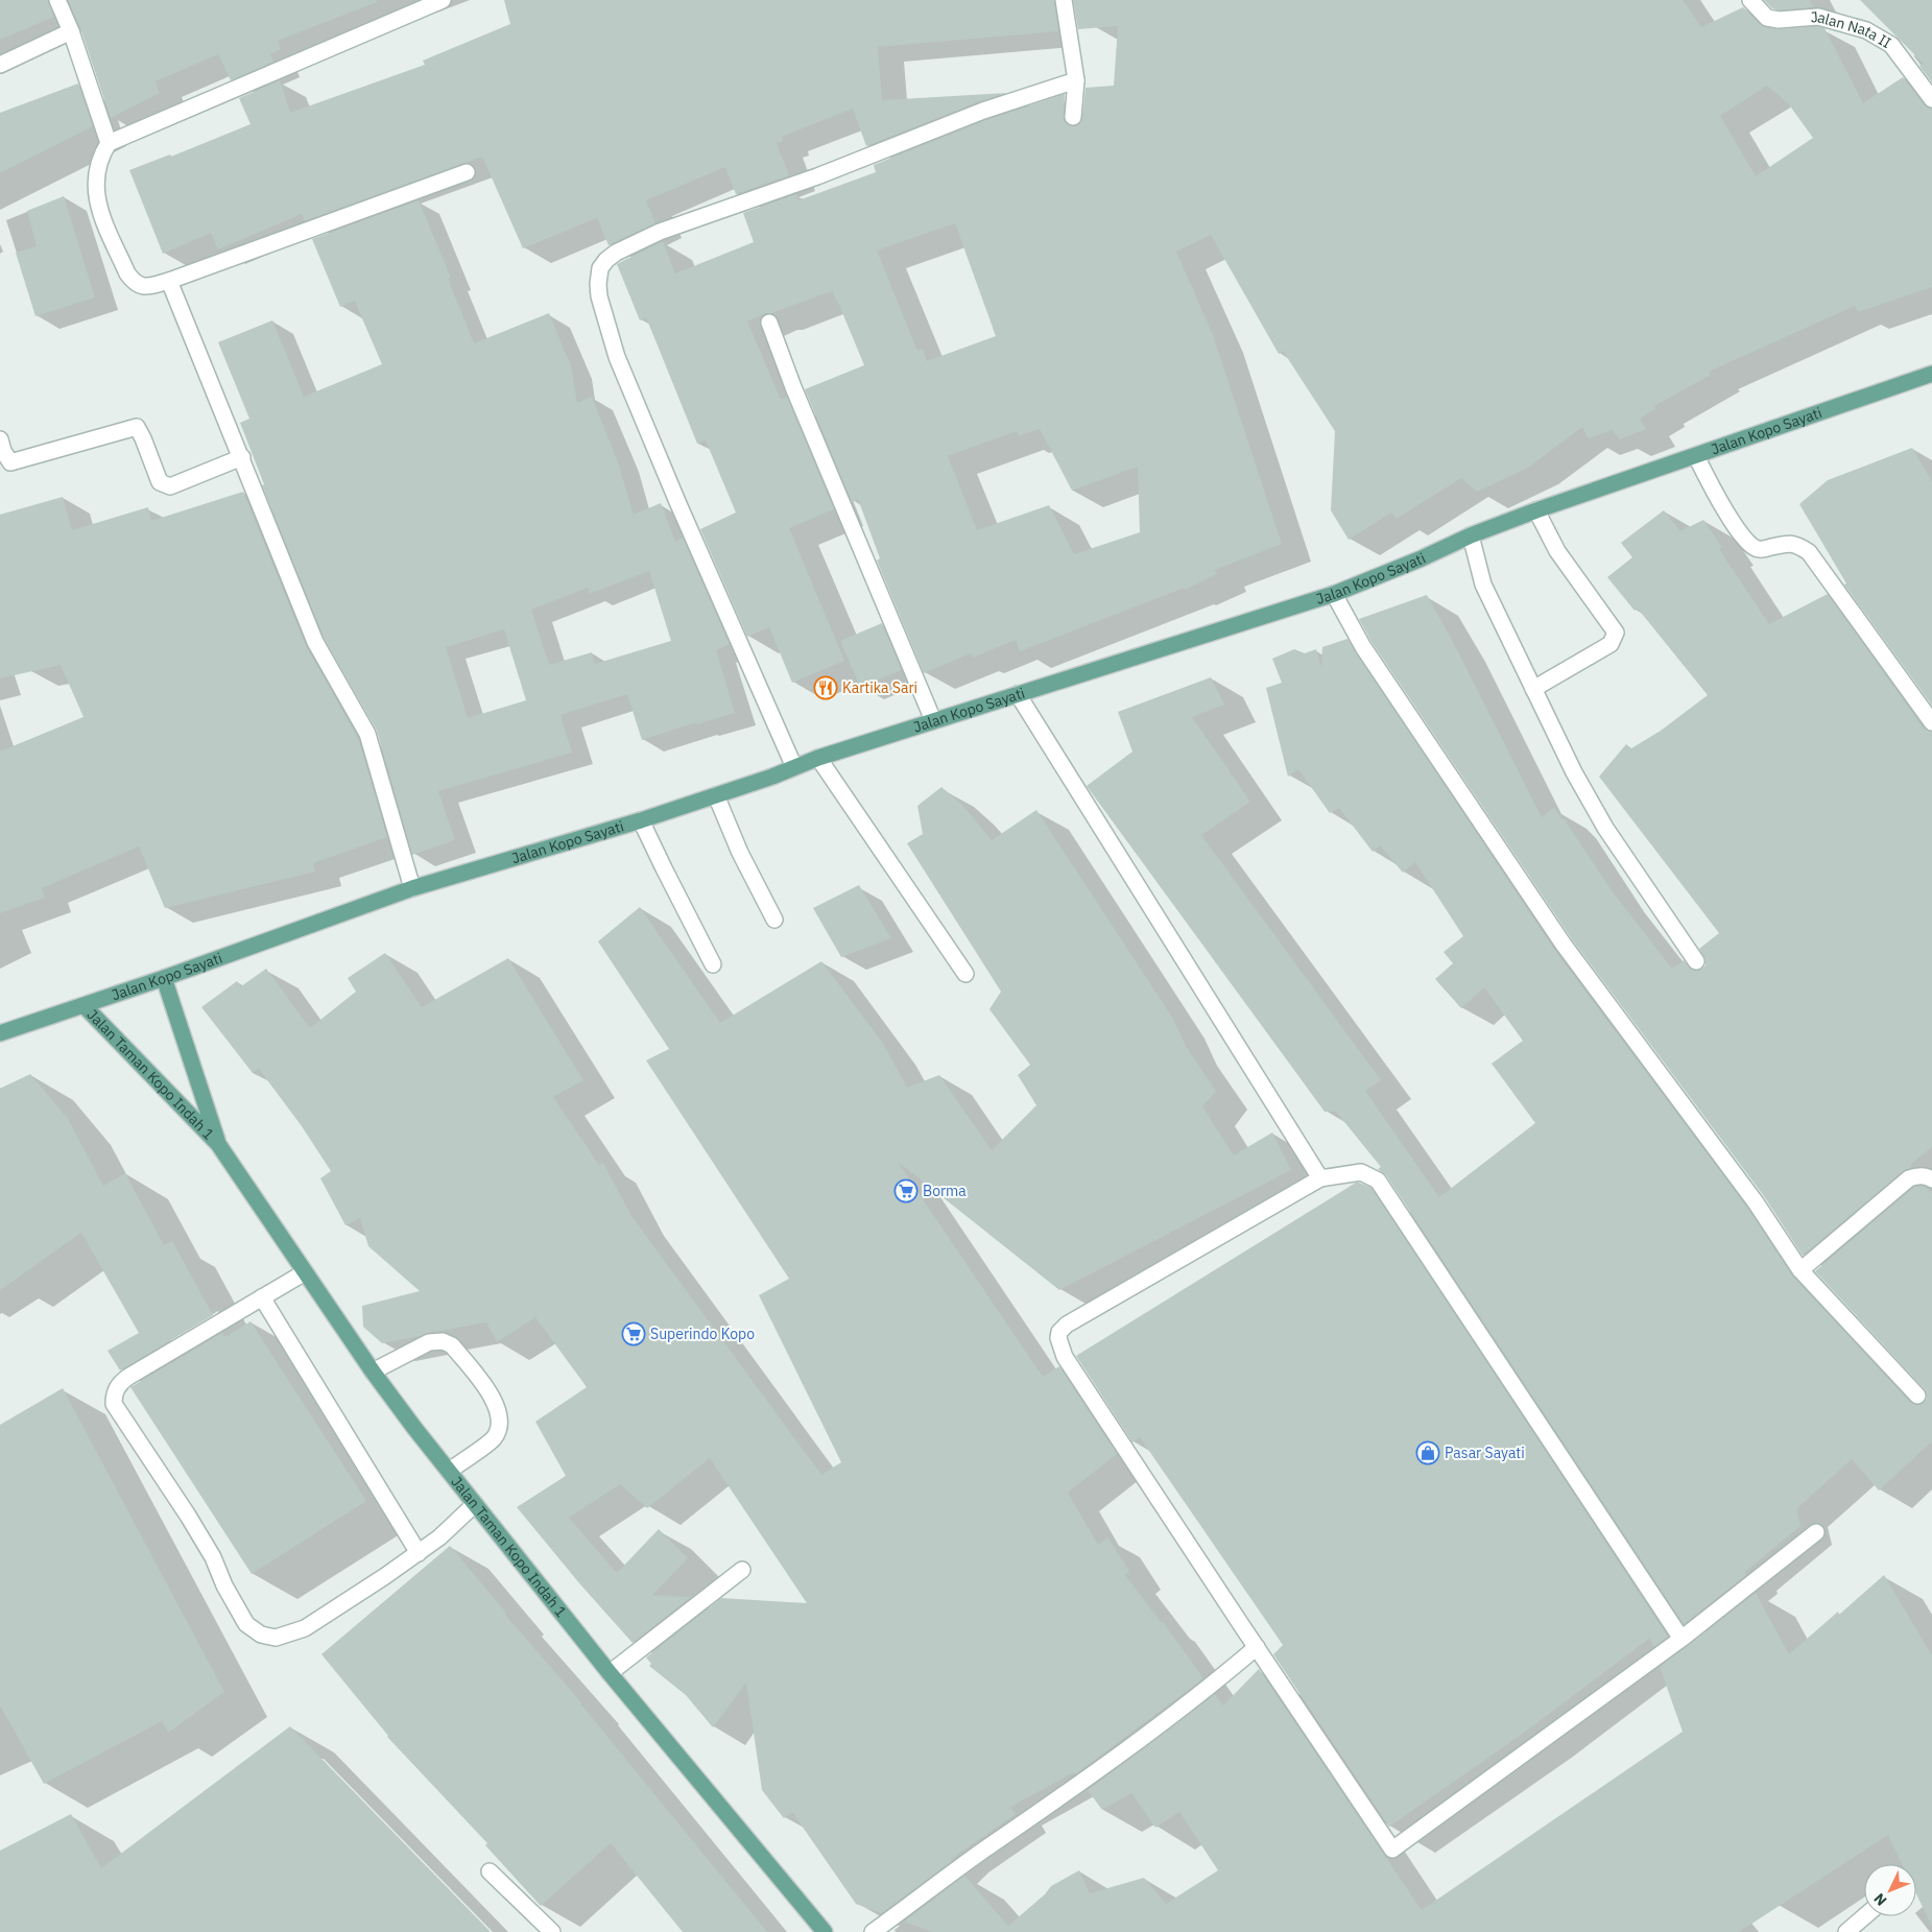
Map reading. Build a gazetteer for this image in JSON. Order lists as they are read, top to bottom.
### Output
{
  "streets": {
    "main road": ["Jalan Kopo Sayati", "Jalan Taman Kopo Indah 1"],
    "street": ["Jalan Nata II"]
  },
  "crossings": [
    ["Jalan Kopo Sayati", "Jalan Taman Kopo Indah 1"]
  ],
  "places": {
    "restaurant": ["Kartika Sari"],
    "supermarket": ["Borma", "Superindo Kopo"],
    "shop": ["Pasar Sayati"]
  },
  "north": "bottom left"
}
